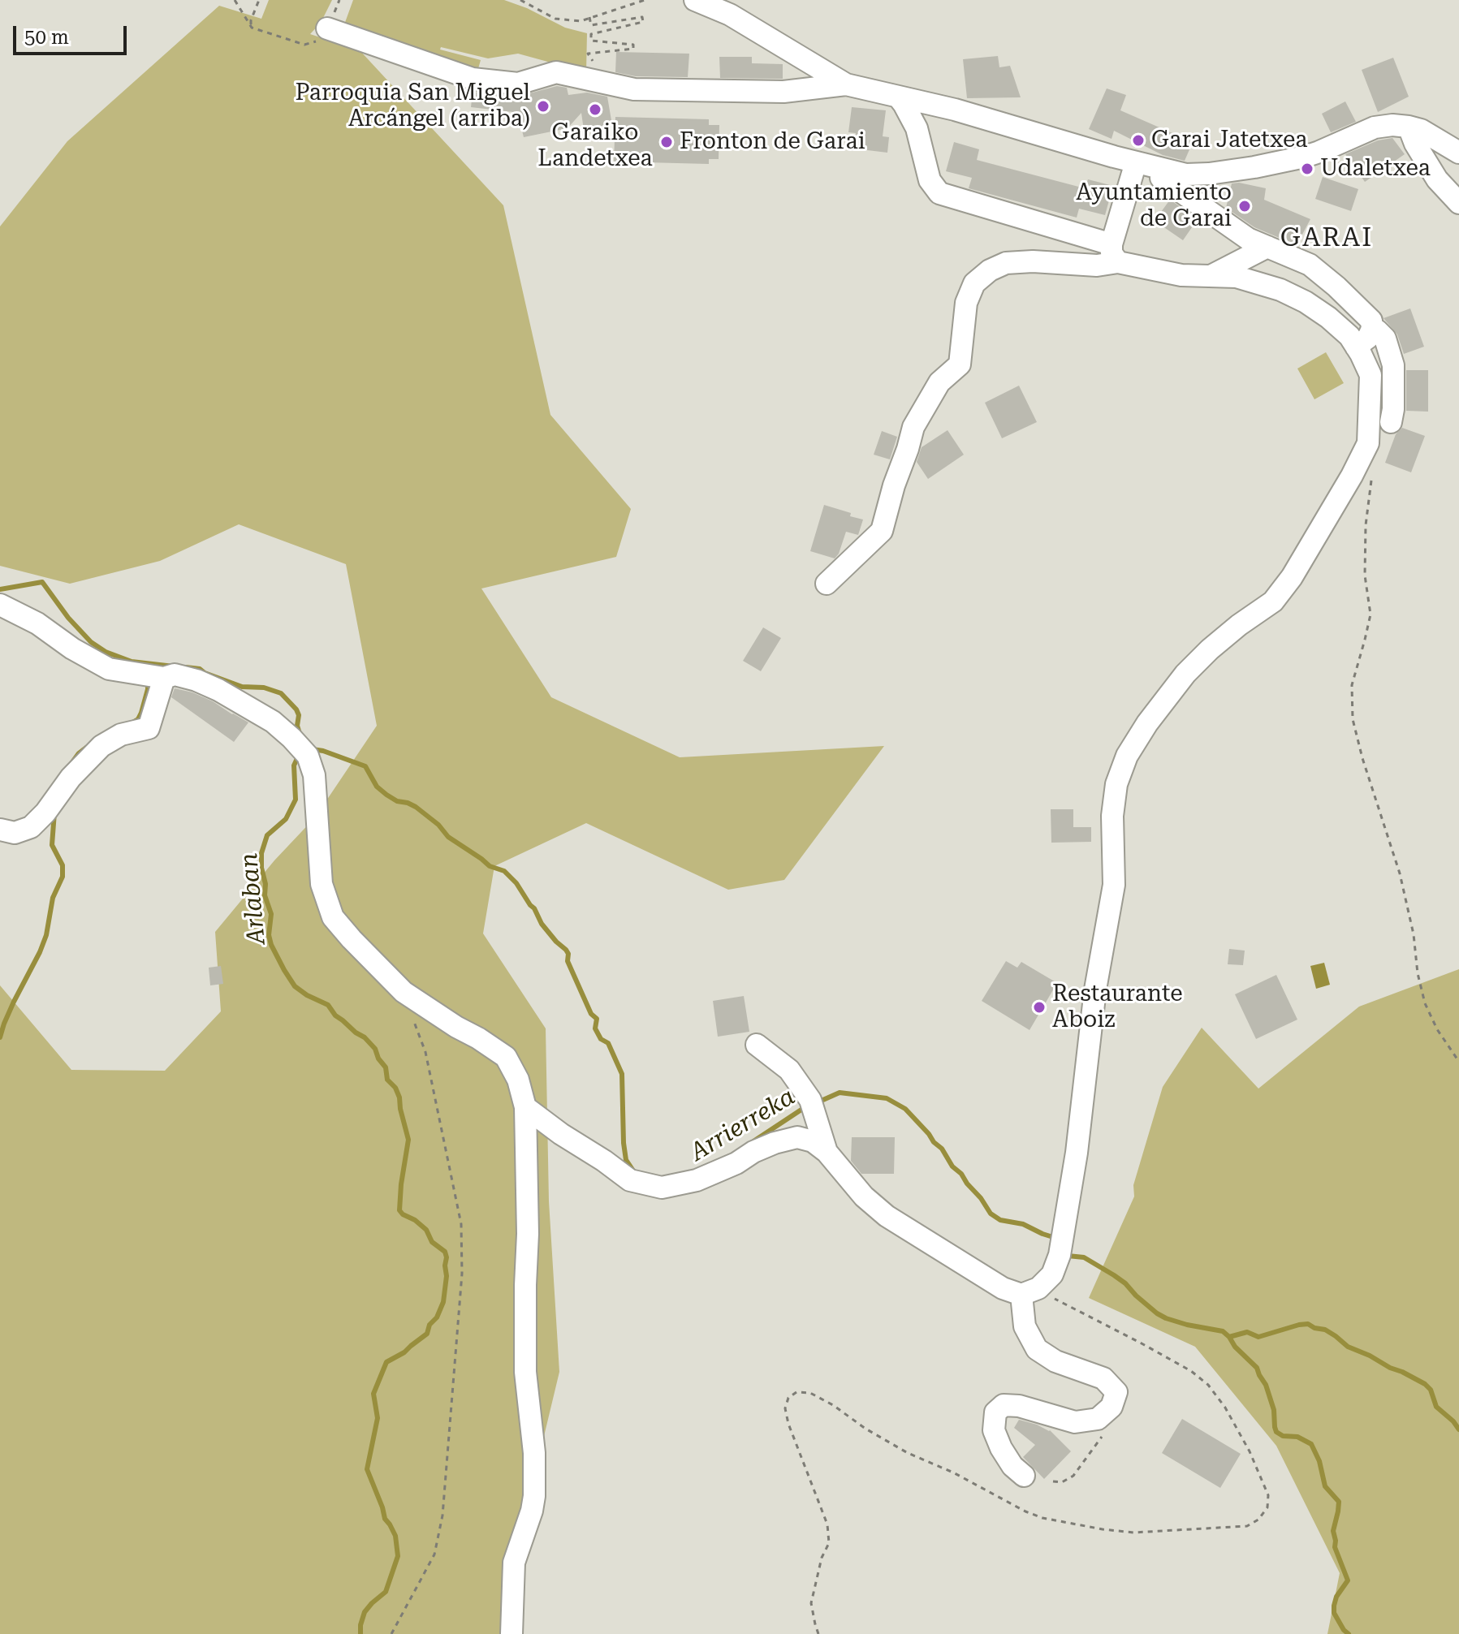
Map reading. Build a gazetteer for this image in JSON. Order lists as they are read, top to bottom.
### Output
{
  "districts": ["GARAI"],
  "water": ["Arlaban", "Arrierreka"],
  "places": [
    "Parroquia San Miguel Arcángel (arriba)",
    "Garaiko Landetxea",
    "Garai Jatetxea",
    "Fronton de Garai",
    "Udaletxea",
    "Ayuntamiento de Garai",
    "Restaurante Aboiz"
  ],
  "scale_bar": "50 m"
}
